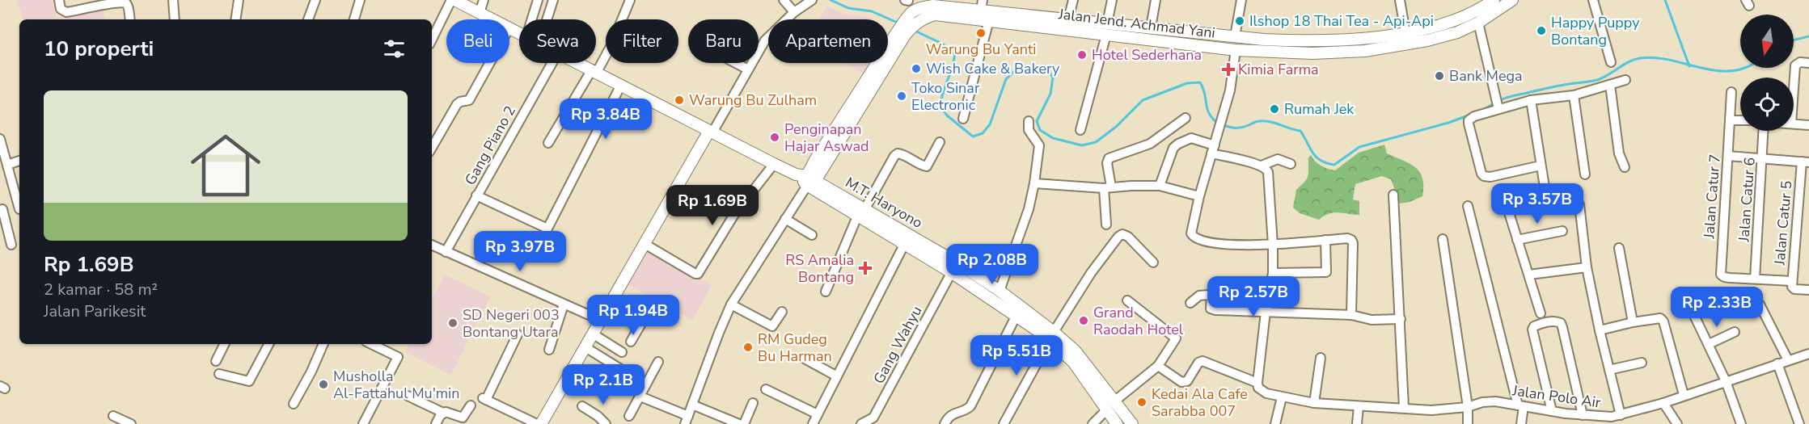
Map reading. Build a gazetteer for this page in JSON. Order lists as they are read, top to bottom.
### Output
{
  "streets": {
    "street": [
      "Jalan Jend. Achmad Yani",
      "Gang Piano 2",
      "Jalan Catur 7",
      "Jalan Catur 6",
      "M.T. Haryono",
      "Jalan Catur 5",
      "Gang Wahyu",
      "Jalan Polo Air"
    ]
  },
  "crossings": [
    ["Jalan Jend. Achmad Yani", "M.T. Haryono"],
    ["Jalan Catur 7", "Jalan Catur 6"],
    ["M.T. Haryono", "Gang Wahyu"]
  ],
  "places": {
    "other": [
      "Ilshop 18 Thai Tea - Api-Api",
      "Happy Puppy Bontang",
      "Warung Bu Yanti",
      "Hotel Sederhana",
      "Wish Cake & Bakery",
      "Bank Mega",
      "Toko Sinar Electronic",
      "Warung Bu Zulham",
      "Rumah Jek",
      "Penginapan Hajar Aswad",
      "Grand Raodah Hotel",
      "SD Negeri 003 Bontang Utara",
      "RM Gudeg Bu Harman",
      "Musholla Al-Fattahul Mu'min",
      "Kedai Ala Cafe Sarabba 007"
    ],
    "health": ["Kimia Farma", "RS Amalia Bontang"]
  },
  "north": "bottom",
  "page": {
    "chip": [
      "Beli",
      "Sewa",
      "Filter",
      "Baru",
      "Apartemen"
    ],
    "heading": "10 properti",
    "list": [
      {
        "name": "Rp 1.69B",
        "note": "2 kamar · 58 m² · Jalan Parikesit"
      }
    ],
    "price": [
      "Rp 3.84B",
      "Rp 3.57B",
      "Rp 1.69B",
      "Rp 3.97B",
      "Rp 2.08B",
      "Rp 2.57B",
      "Rp 2.33B",
      "Rp 1.94B",
      "Rp 5.51B",
      "Rp 2.1B"
    ]
  }
}
